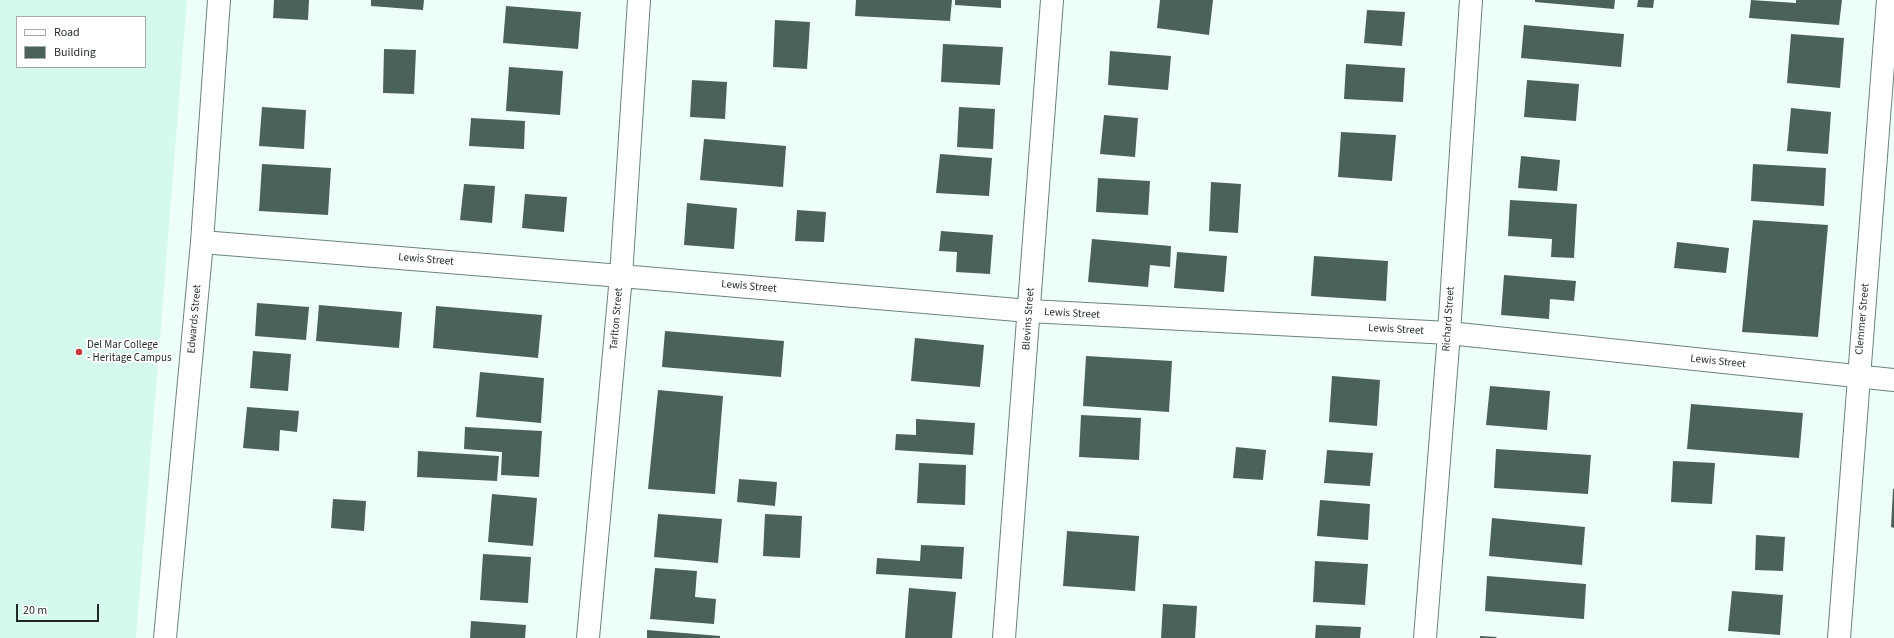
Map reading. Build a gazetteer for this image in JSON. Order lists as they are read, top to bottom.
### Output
{
  "streets": {
    "street": [
      "Lewis Street",
      "Edwards Street",
      "Tarlton Street",
      "Blevins Street",
      "Richard Street",
      "Clemmer Street"
    ]
  },
  "crossings": [
    ["Lewis Street", "Edwards Street"],
    ["Lewis Street", "Tarlton Street"],
    ["Lewis Street", "Blevins Street"],
    ["Lewis Street", "Richard Street"],
    ["Lewis Street", "Clemmer Street"]
  ],
  "places": ["Del Mar College - Heritage Campus"],
  "legend": ["Road", "Building"],
  "scale_bar": "20 m"
}
